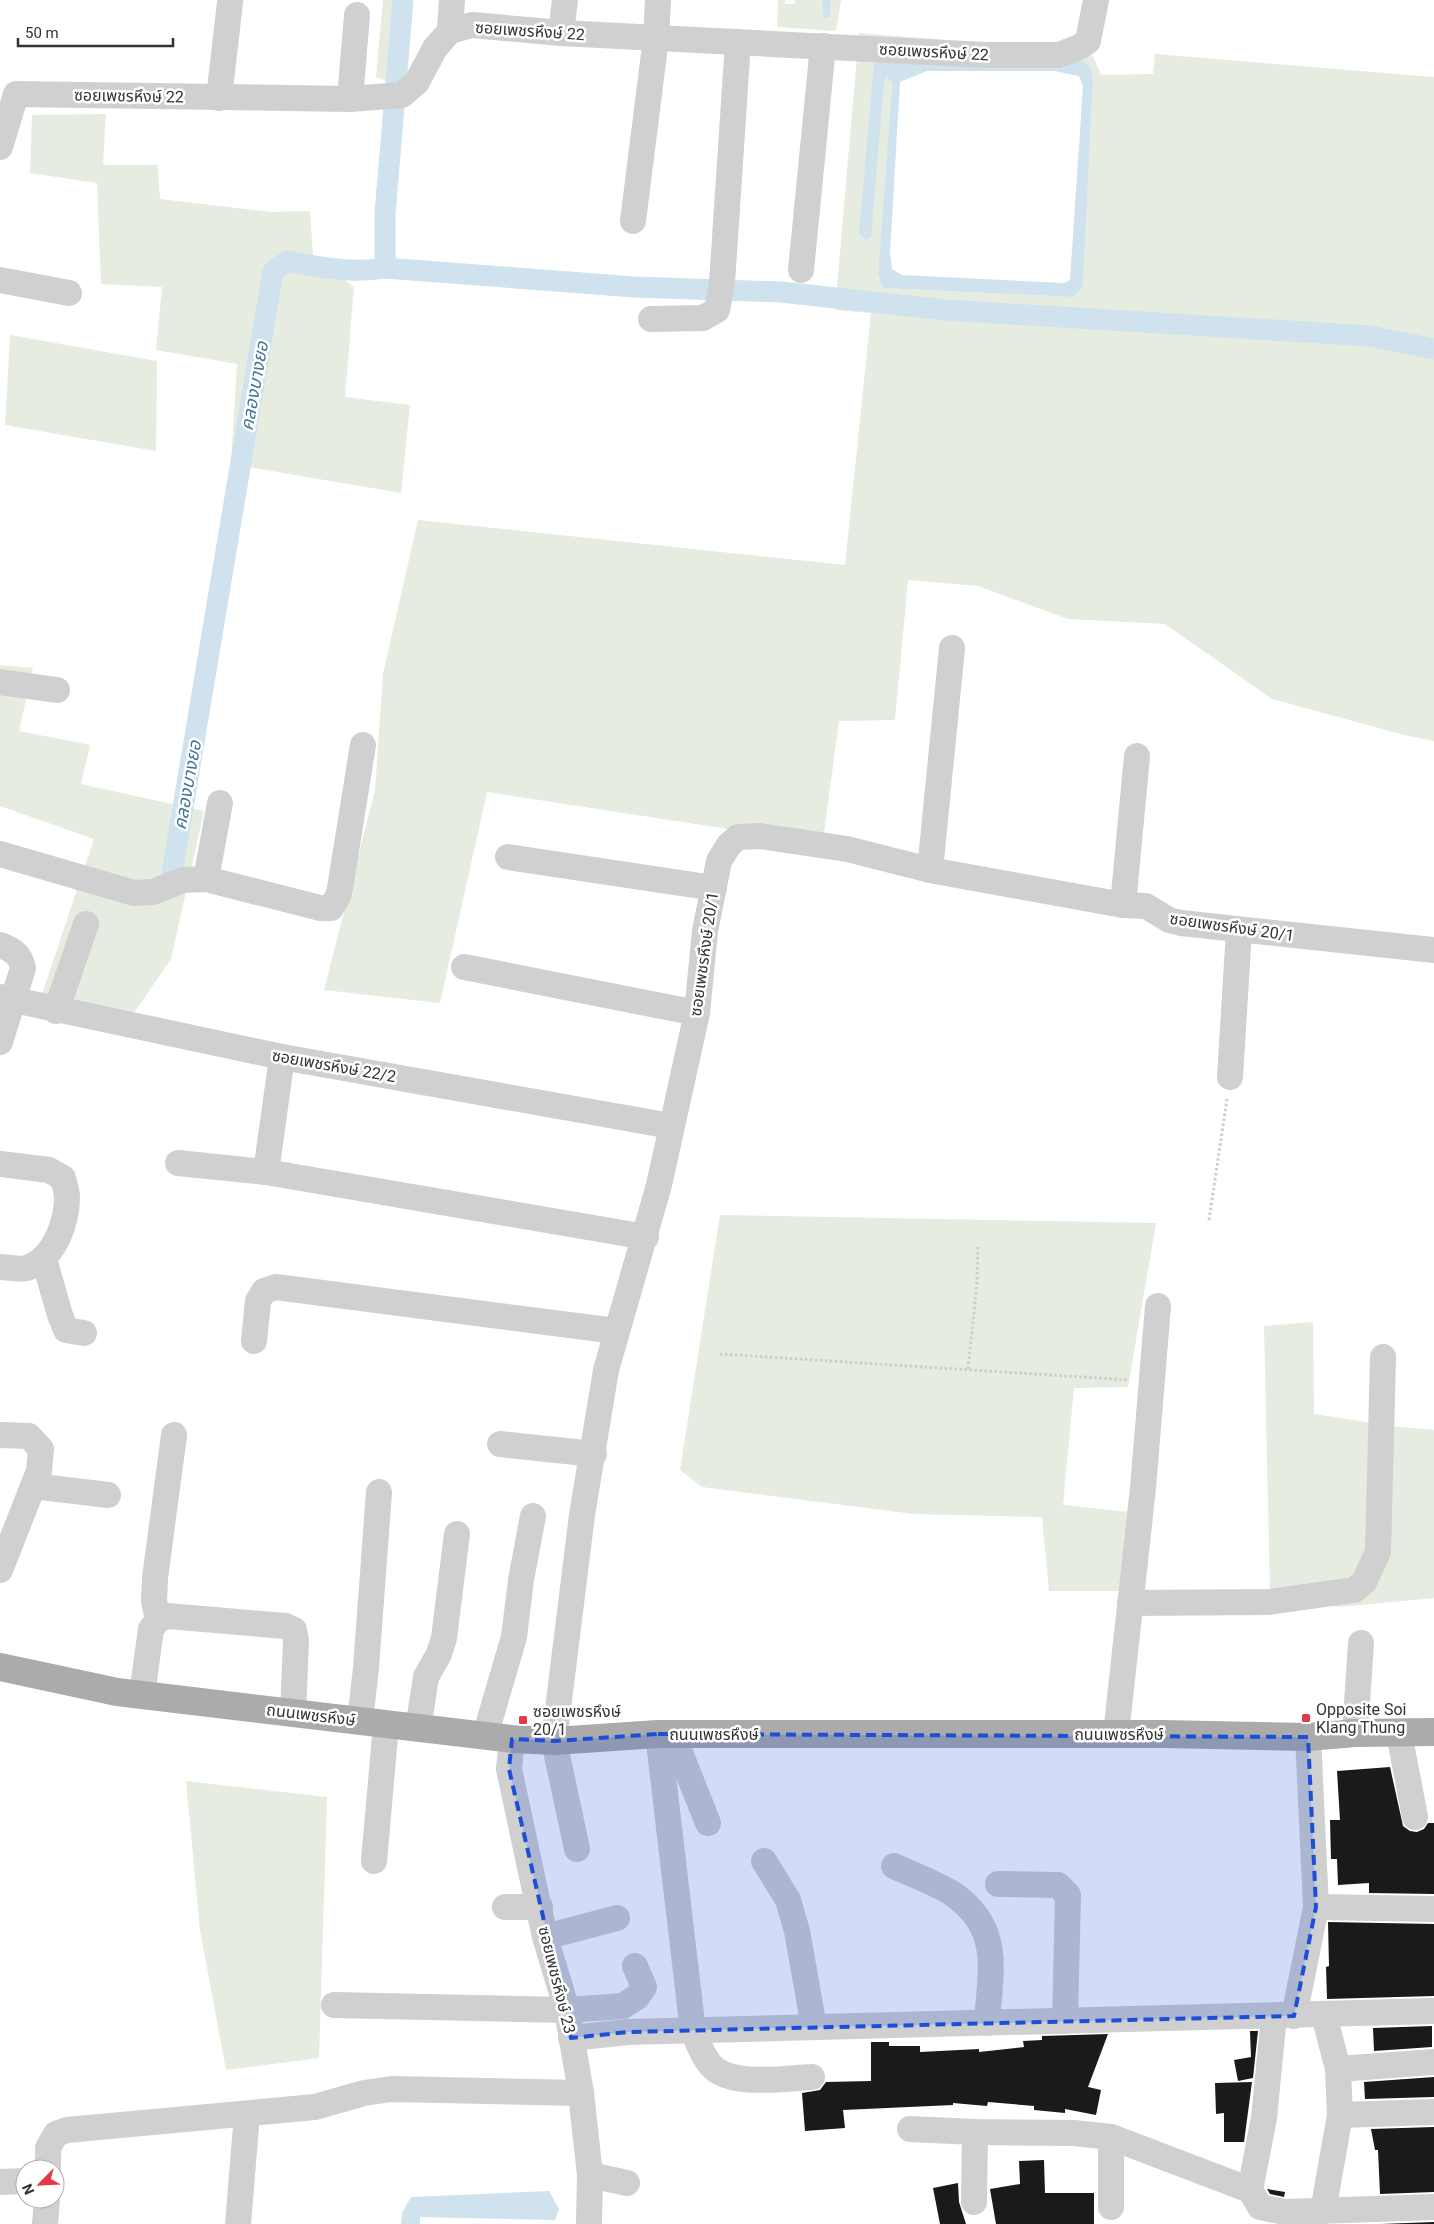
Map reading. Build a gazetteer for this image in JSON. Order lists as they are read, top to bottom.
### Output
{
  "streets": {
    "main road": ["ถนนเพชรหึงษ์"],
    "street": [
      "ซอยเพชรหึงษ์ 22",
      "ซอยเพชรหึงษ์ 20/1",
      "ซอยเพชรหึงษ์ 22/2",
      "ซอยเพชรหึงษ์ 23"
    ]
  },
  "crossings": [
    ["ซอยเพชรหึงษ์ 20/1", "ซอยเพชรหึงษ์ 22/2"],
    ["ซอยเพชรหึงษ์ 20/1", "ถนนเพชรหึงษ์"],
    ["ถนนเพชรหึงษ์", "ซอยเพชรหึงษ์ 23"]
  ],
  "water": ["คลองบางยอ"],
  "places": {
    "transit": ["Opposite Soi Klang Thung", "ซอยเพชรหึงษ์ 20/1"]
  },
  "scale_bar": "50 m",
  "north": "bottom left"
}
